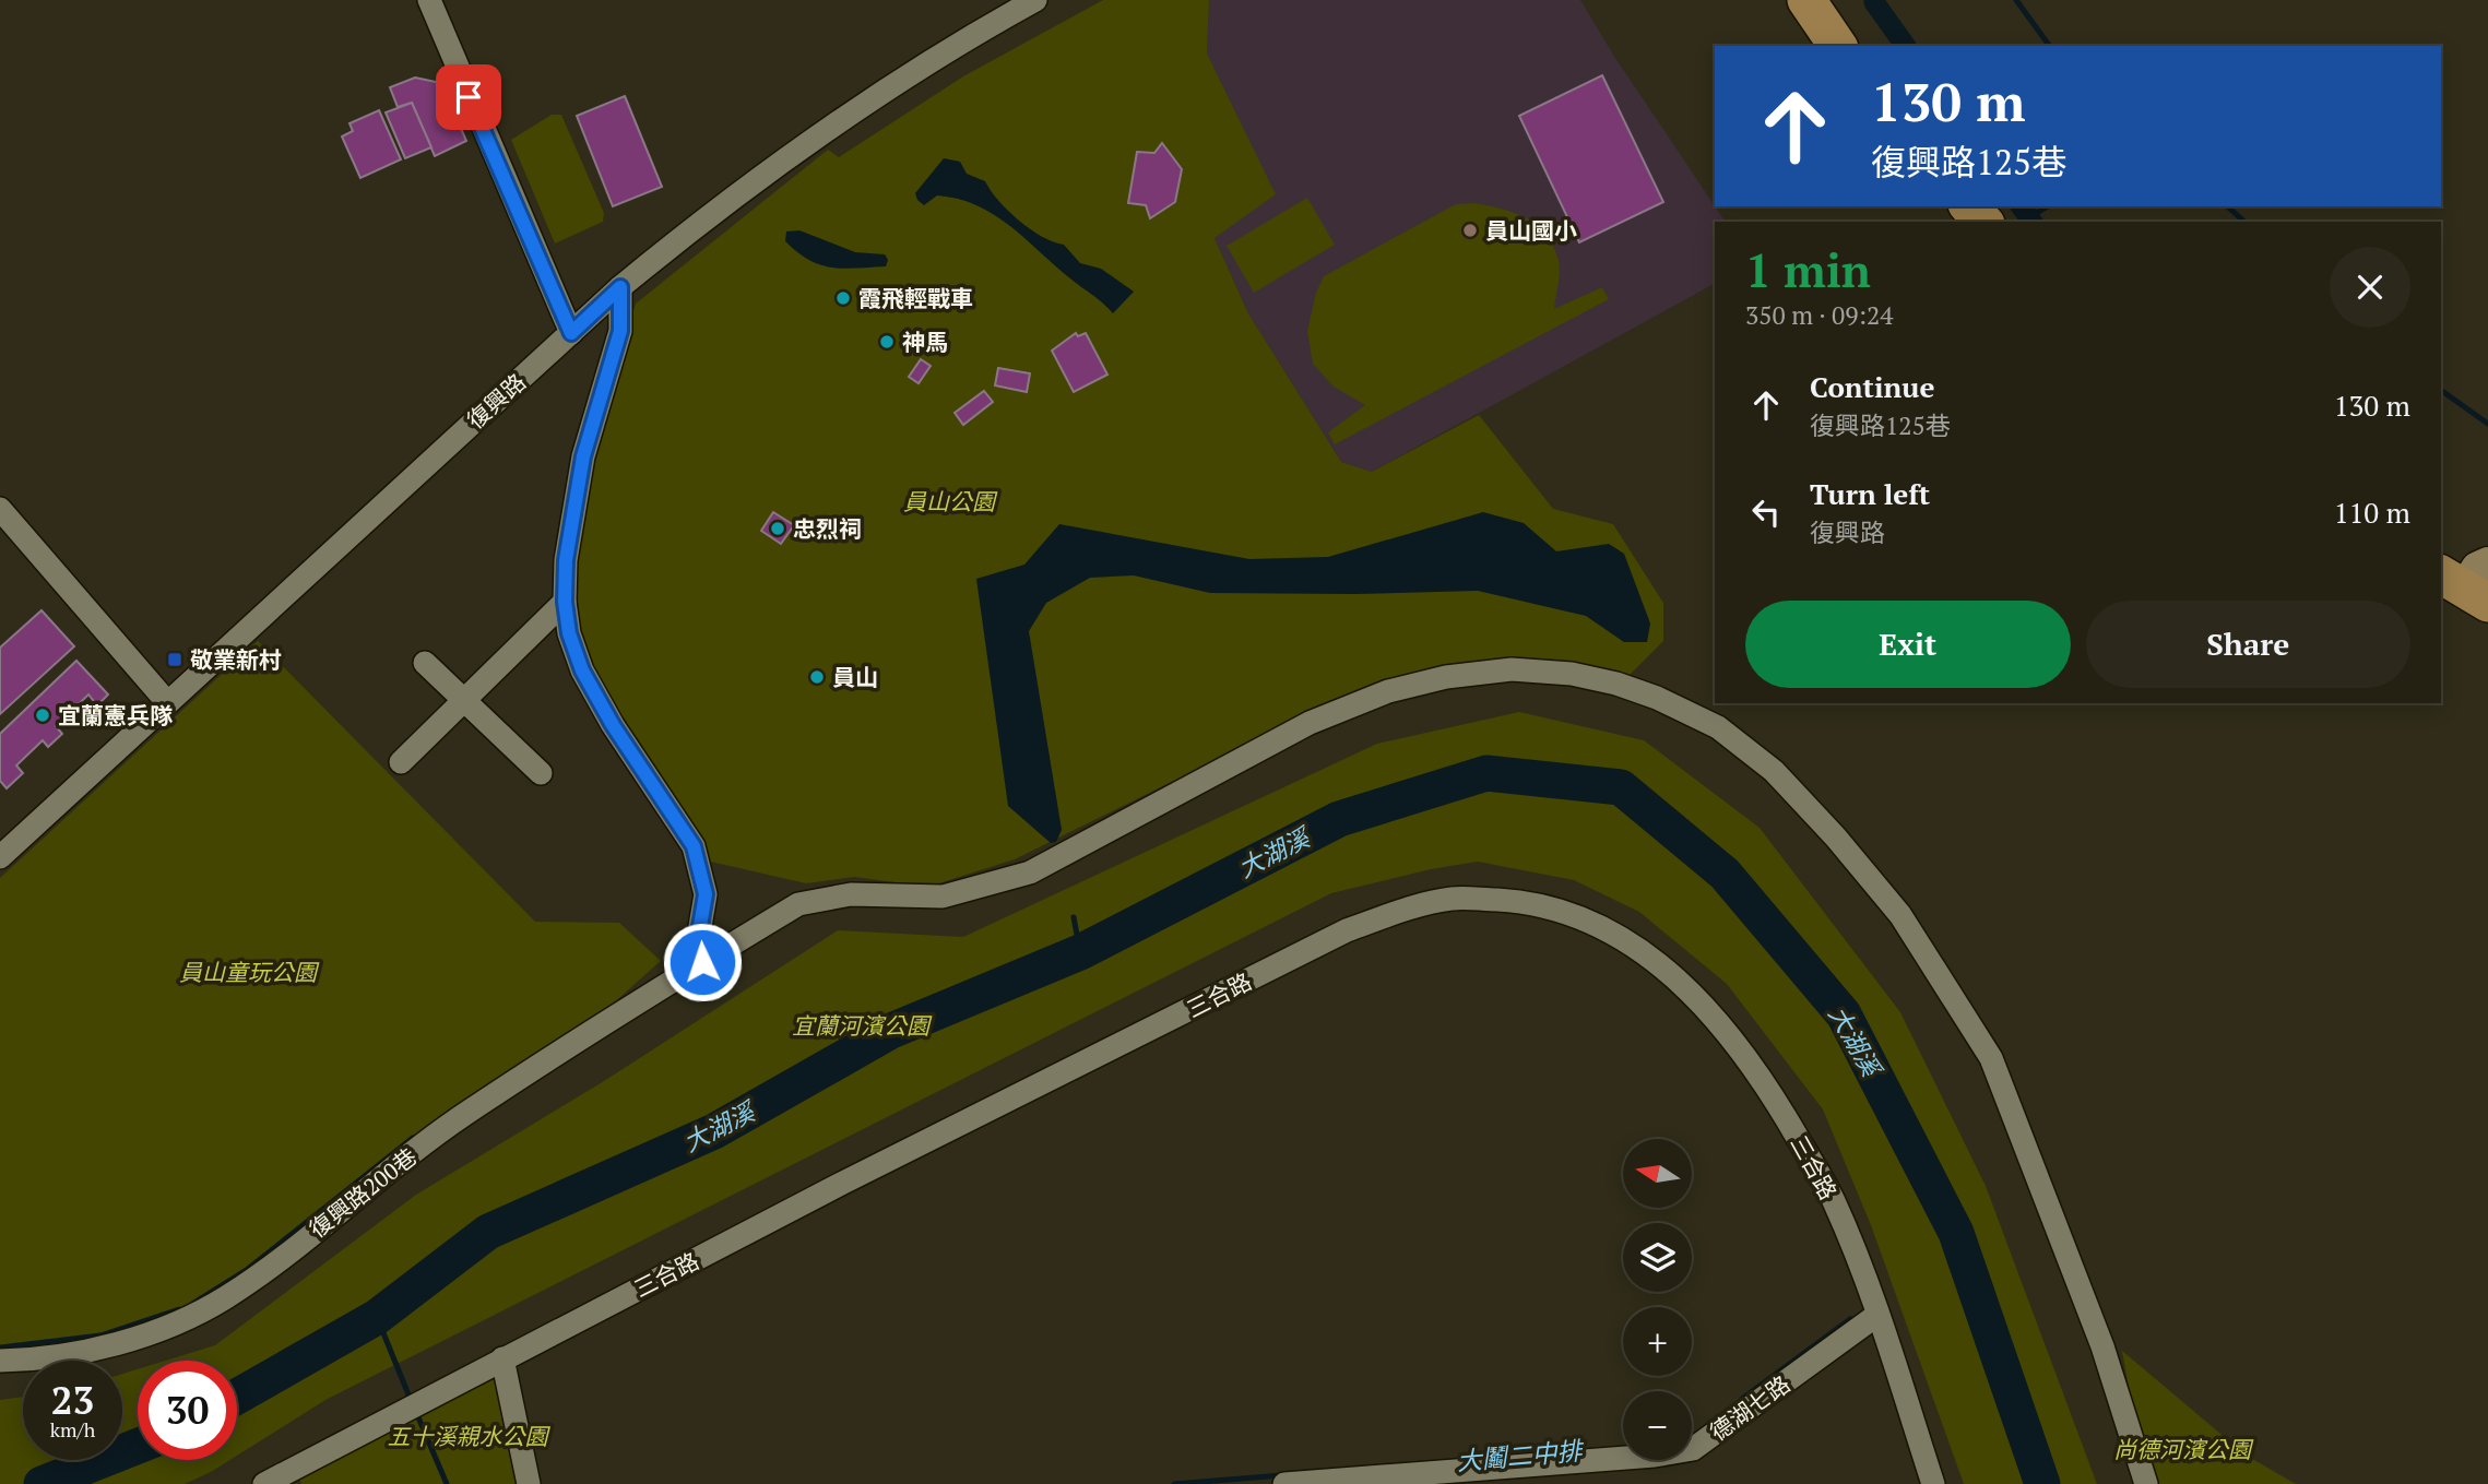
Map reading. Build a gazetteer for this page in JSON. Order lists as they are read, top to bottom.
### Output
{
  "streets": {
    "street": [
      "復興路",
      "三合路",
      "復興路200巷",
      "德湖七路"
    ]
  },
  "crossings": [
    ["三合路", "德湖七路"]
  ],
  "water": ["大湖溪", "大鬮二中排"],
  "parks": [
    "員山公園",
    "員山童玩公園",
    "宜蘭河濱公園",
    "五十溪親水公園",
    "尚德河濱公園"
  ],
  "places": {
    "other": [
      "員山國小",
      "霞飛輕戰車",
      "神馬",
      "忠烈祠",
      "員山",
      "宜蘭憲兵隊"
    ],
    "transit": ["敬業新村"]
  },
  "north": "left",
  "page": {
    "turn": ["130 m", "復興路125巷"],
    "heading": ["1 min", "350 m · 09:24"],
    "list": [
      {
        "name": "Continue",
        "note": "復興路125巷",
        "value": "130 m"
      },
      {
        "name": "Turn left",
        "note": "復興路",
        "value": "110 m"
      }
    ],
    "buttons": ["Exit", "Share"],
    "map_buttons": ["+", "−"],
    "speed": "23 km/h",
    "limit": "30"
  }
}
